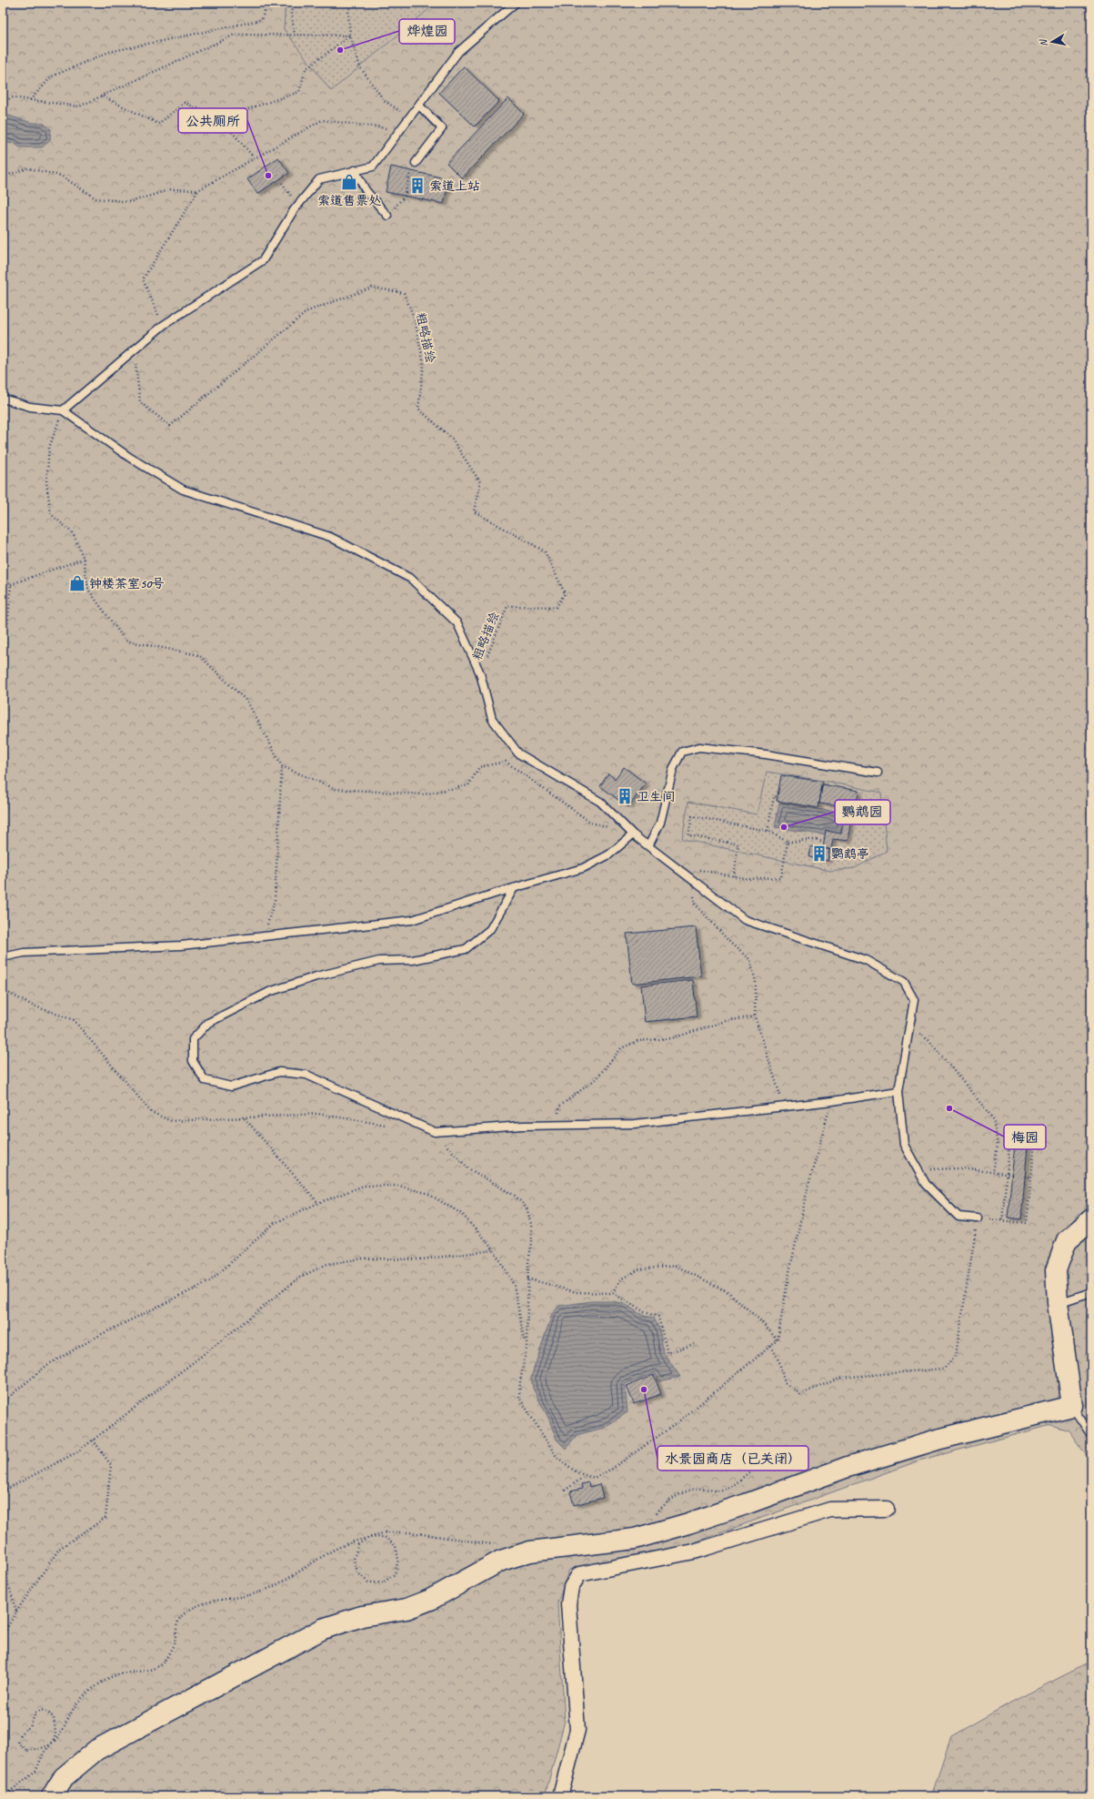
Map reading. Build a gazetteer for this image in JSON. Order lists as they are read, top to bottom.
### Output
{
  "streets": {
    "path": ["粗略描绘"]
  },
  "places": {
    "other": [
      "烨煌园",
      "公共厕所",
      "鹦鹉园",
      "梅园",
      "水景园商店（已关闭）"
    ],
    "shop": ["索道售票处", "钟楼茶室50号"],
    "building": ["索道上站", "卫生间", "鹦鹉亭"]
  },
  "north": "left"
}
